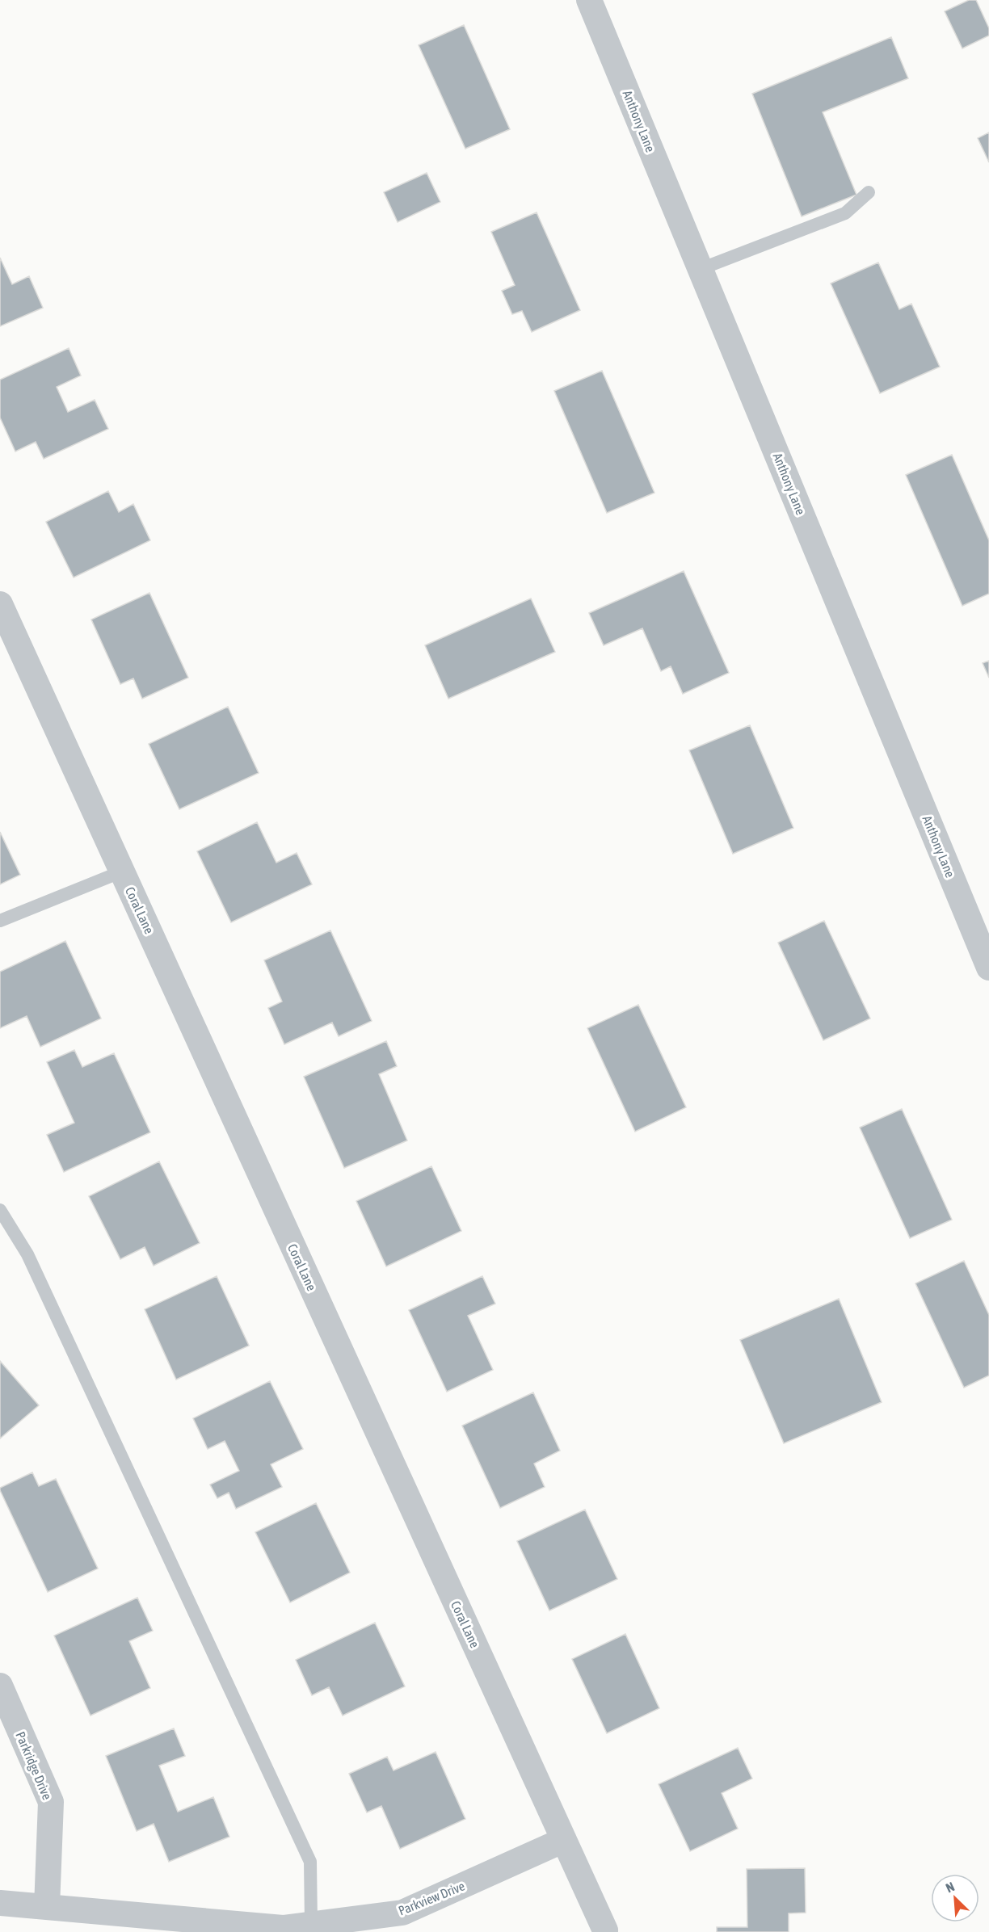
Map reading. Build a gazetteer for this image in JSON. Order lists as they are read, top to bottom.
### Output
{
  "streets": {
    "street": [
      "Anthony Lane",
      "Coral Lane",
      "Parkridge Drive",
      "Parkview Drive"
    ]
  },
  "crossings": [
    ["Coral Lane", "Parkview Drive"],
    ["Parkridge Drive", "Parkview Drive"]
  ],
  "north": "top left"
}
